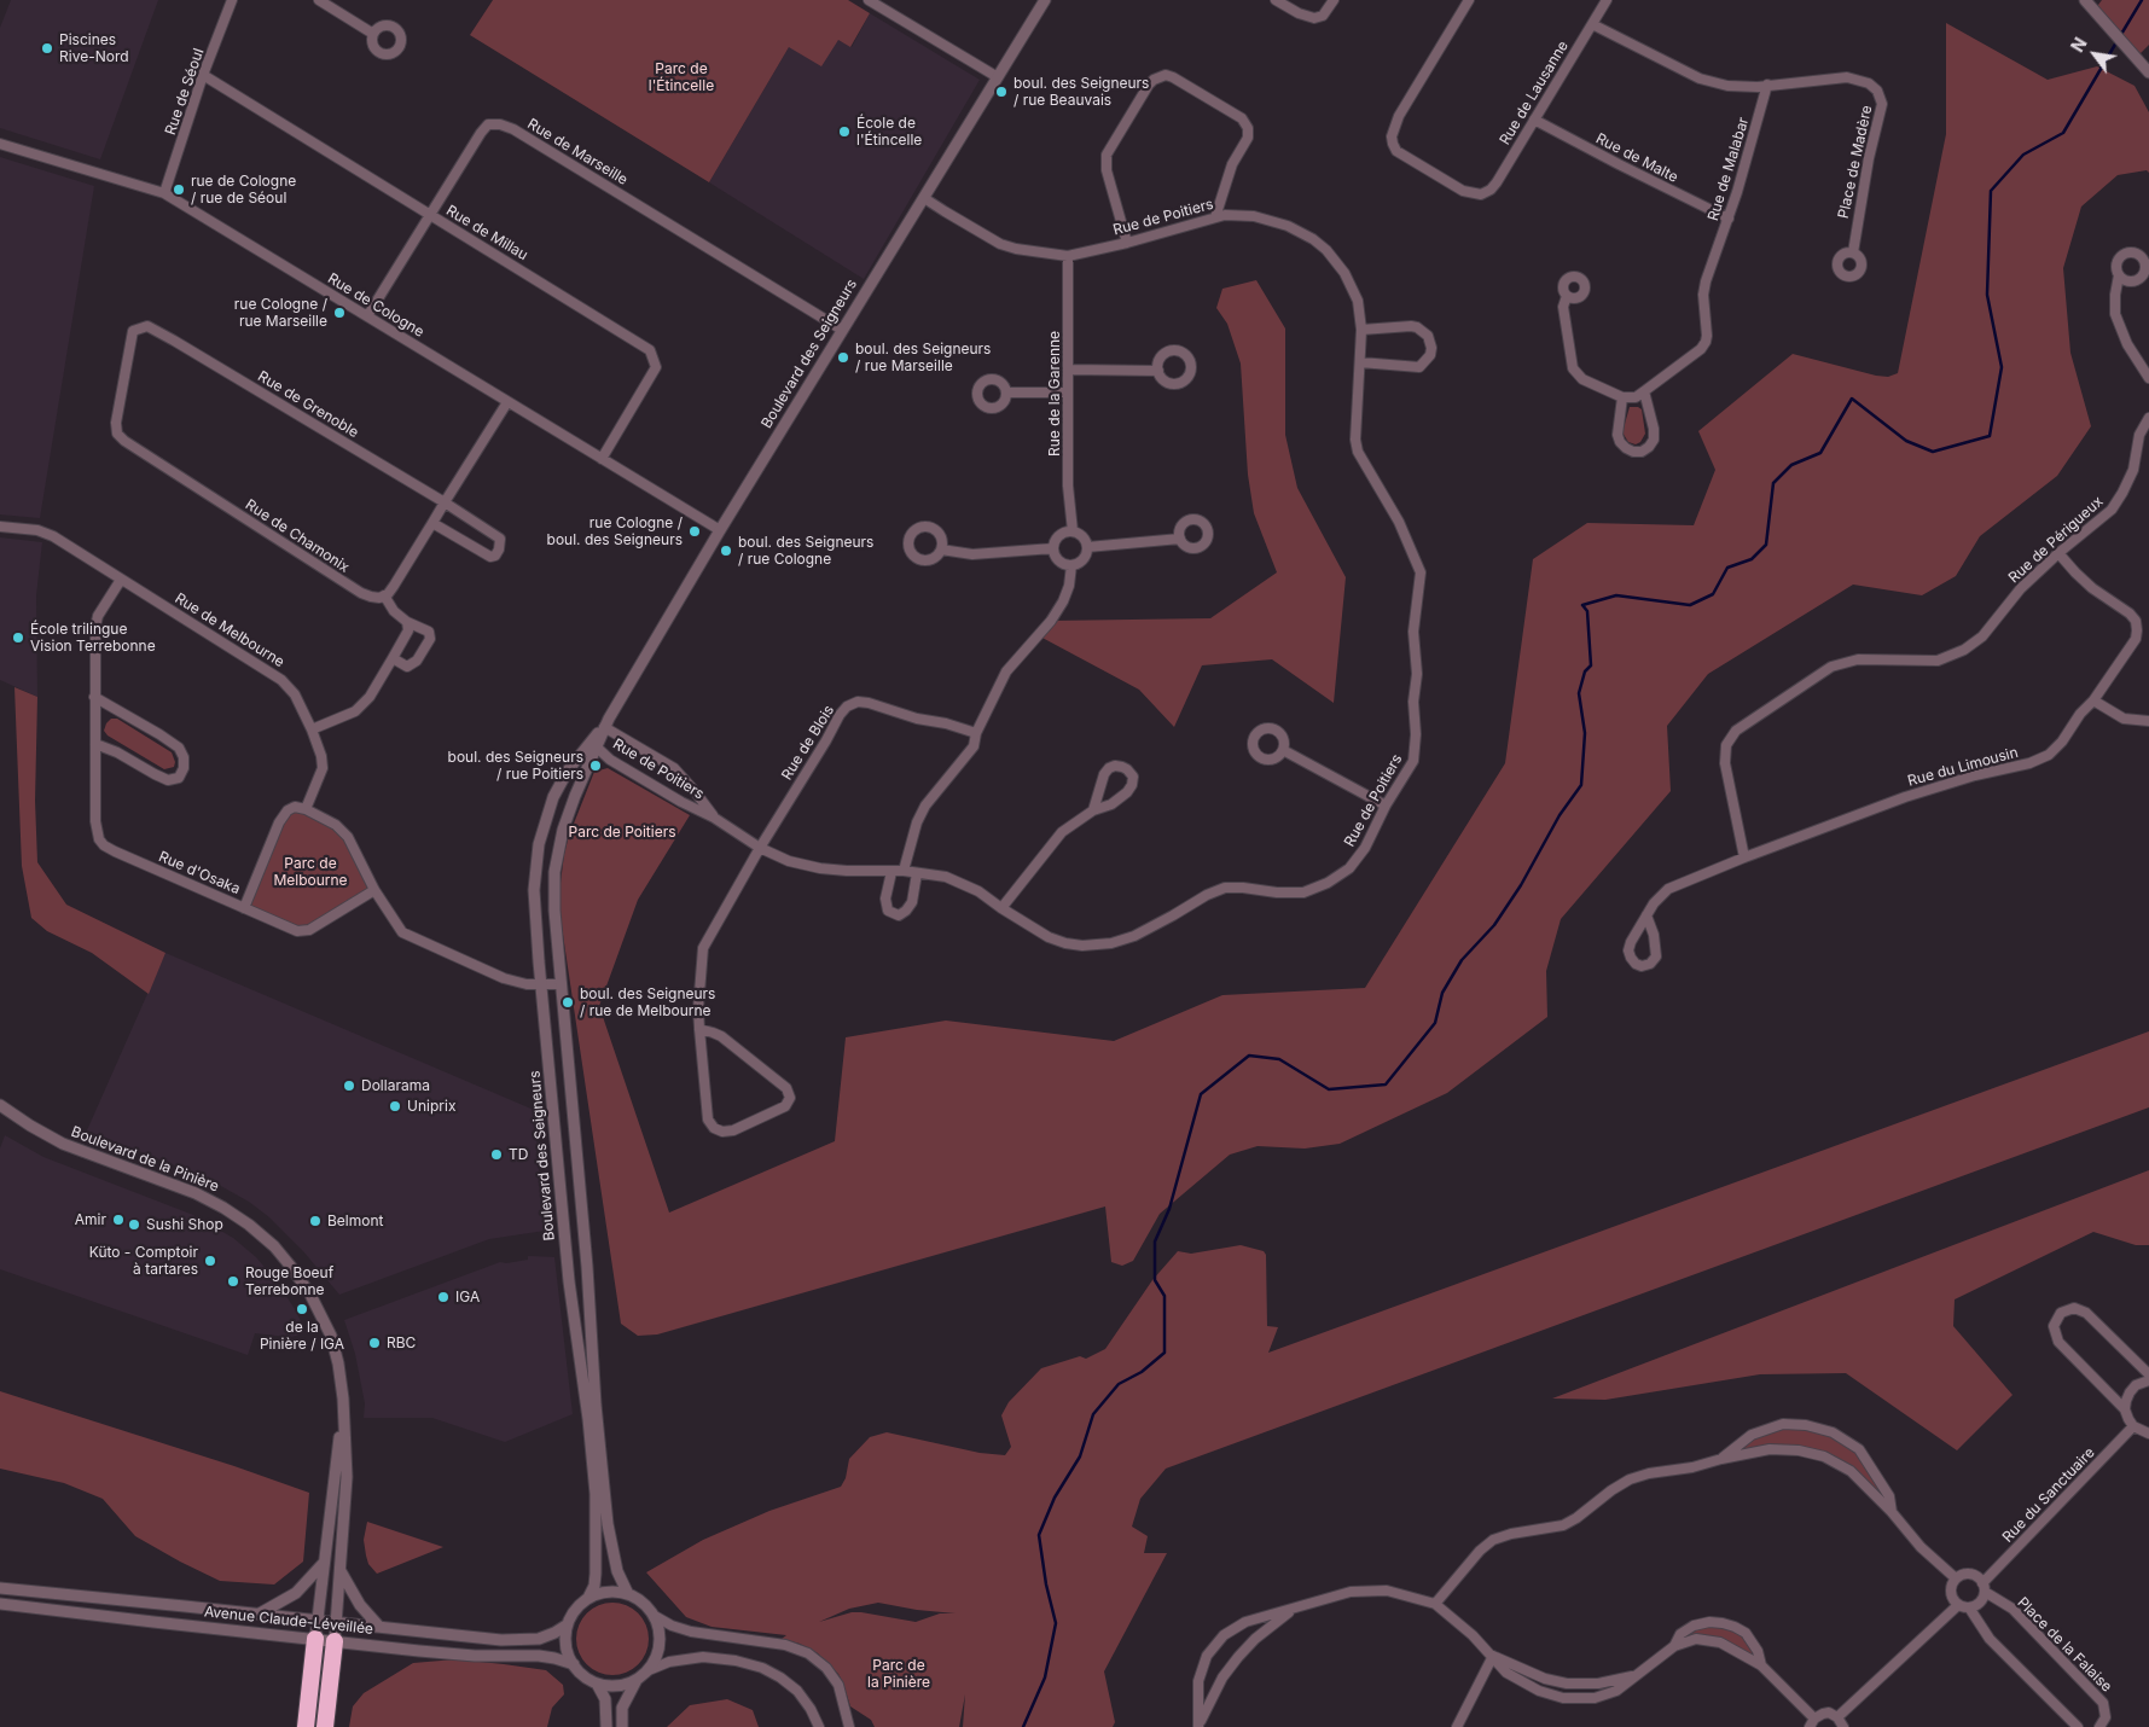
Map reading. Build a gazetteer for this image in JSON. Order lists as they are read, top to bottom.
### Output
{
  "streets": {
    "street": [
      "Rue de Séoul",
      "Rue de Lausanne",
      "Rue de Marseille",
      "Rue de Malte",
      "Place de Madère",
      "Rue de Malabar",
      "Rue de Poitiers",
      "Rue de Millau",
      "Rue de Cologne",
      "Boulevard des Seigneurs",
      "Rue de la Garenne",
      "Rue de Grenoble",
      "Rue de Chamonix",
      "Rue de Périgueux",
      "Rue de Melbourne",
      "Rue de Blois",
      "Rue du Limousin",
      "Rue d'Osaka",
      "Boulevard de la Pinière",
      "Rue du Sanctuaire",
      "Avenue Claude-Léveillée",
      "Place de la Falaise"
    ]
  },
  "crossings": [
    ["Rue de Séoul", "Rue de Millau"],
    ["Rue de Séoul", "Rue de Cologne"],
    ["Rue de Lausanne", "Rue de Malte"],
    ["Rue de Lausanne", "Place de Madère"],
    ["Rue de Marseille", "Rue de Millau"],
    ["Rue de Marseille", "Rue de Cologne"],
    ["Rue de Marseille", "Boulevard des Seigneurs"],
    ["Rue de Malte", "Rue de Malabar"],
    ["Place de Madère", "Rue de Malabar"],
    ["Rue de Poitiers", "Boulevard des Seigneurs"],
    ["Rue de Poitiers", "Rue de la Garenne"],
    ["Rue de Poitiers", "Rue de Blois"],
    ["Rue de Millau", "Rue de Cologne"],
    ["Rue de Cologne", "Boulevard des Seigneurs"],
    ["Boulevard des Seigneurs", "Avenue Claude-Léveillée"],
    ["Rue de Grenoble", "Rue de Chamonix"],
    ["Rue de Périgueux", "Rue du Limousin"],
    ["Rue de Melbourne", "Rue d'Osaka"],
    ["Boulevard de la Pinière", "Avenue Claude-Léveillée"],
    ["Rue du Sanctuaire", "Place de la Falaise"]
  ],
  "parks": [
    "Parc de l'Étincelle",
    "Parc de Poitiers",
    "Parc de Melbourne",
    "Parc de la Pinière"
  ],
  "places": [
    "Piscines Rive-Nord",
    "boul. des Seigneurs / rue Beauvais",
    "École de l'Étincelle",
    "rue de Cologne / rue de Séoul",
    "rue Cologne / rue Marseille",
    "boul. des Seigneurs / rue Marseille",
    "rue Cologne / boul. des Seigneurs",
    "boul. des Seigneurs / rue Cologne",
    "École trilingue Vision Terrebonne",
    "boul. des Seigneurs / rue Poitiers",
    "boul. des Seigneurs / rue de Melbourne",
    "Dollarama",
    "Uniprix",
    "TD",
    "Amir",
    "Belmont",
    "Sushi Shop",
    "Küto - Comptoir à tartares",
    "Rouge Boeuf Terrebonne",
    "IGA",
    "de la Pinière / IGA",
    "RBC"
  ],
  "north": "top left"
}
